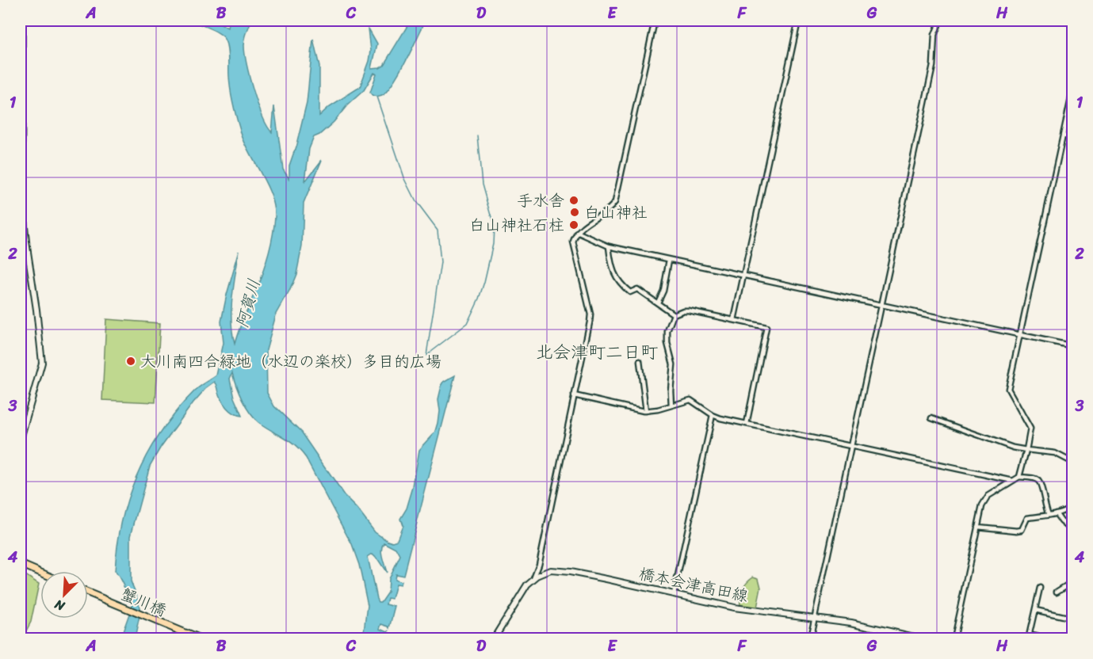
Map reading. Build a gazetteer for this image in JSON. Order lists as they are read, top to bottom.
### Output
{
  "streets": {
    "main road": ["橋本会津高田線", "蟹川橋"]
  },
  "districts": ["北会津町二日町"],
  "water": ["阿賀川"],
  "places": [
    "手水舎",
    "白山神社",
    "白山神社石柱",
    "大川南四合緑地（水辺の楽校）多目的広場"
  ],
  "north": "bottom left",
  "grid": {
    "columns": [
      "A",
      "B",
      "C",
      "D",
      "E",
      "F",
      "G",
      "H"
    ],
    "rows": [
      "1",
      "2",
      "3",
      "4"
    ]
  }
}
